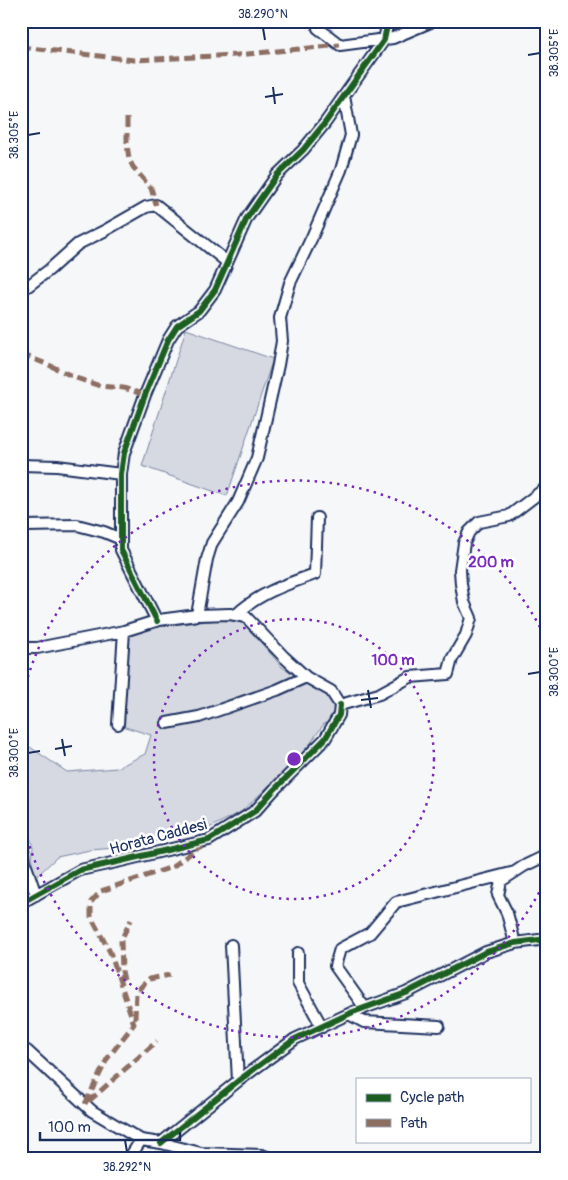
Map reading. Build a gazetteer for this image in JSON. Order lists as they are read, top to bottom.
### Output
{
  "streets": {
    "street": ["Horata Caddesi"]
  },
  "legend": ["Cycle path", "Path"],
  "scale_bar": "100 m",
  "coordinates": [
    "38.290°N",
    "38.305°E",
    "38.300°E",
    "38.292°N"
  ],
  "rings": ["200 m", "100 m"]
}
